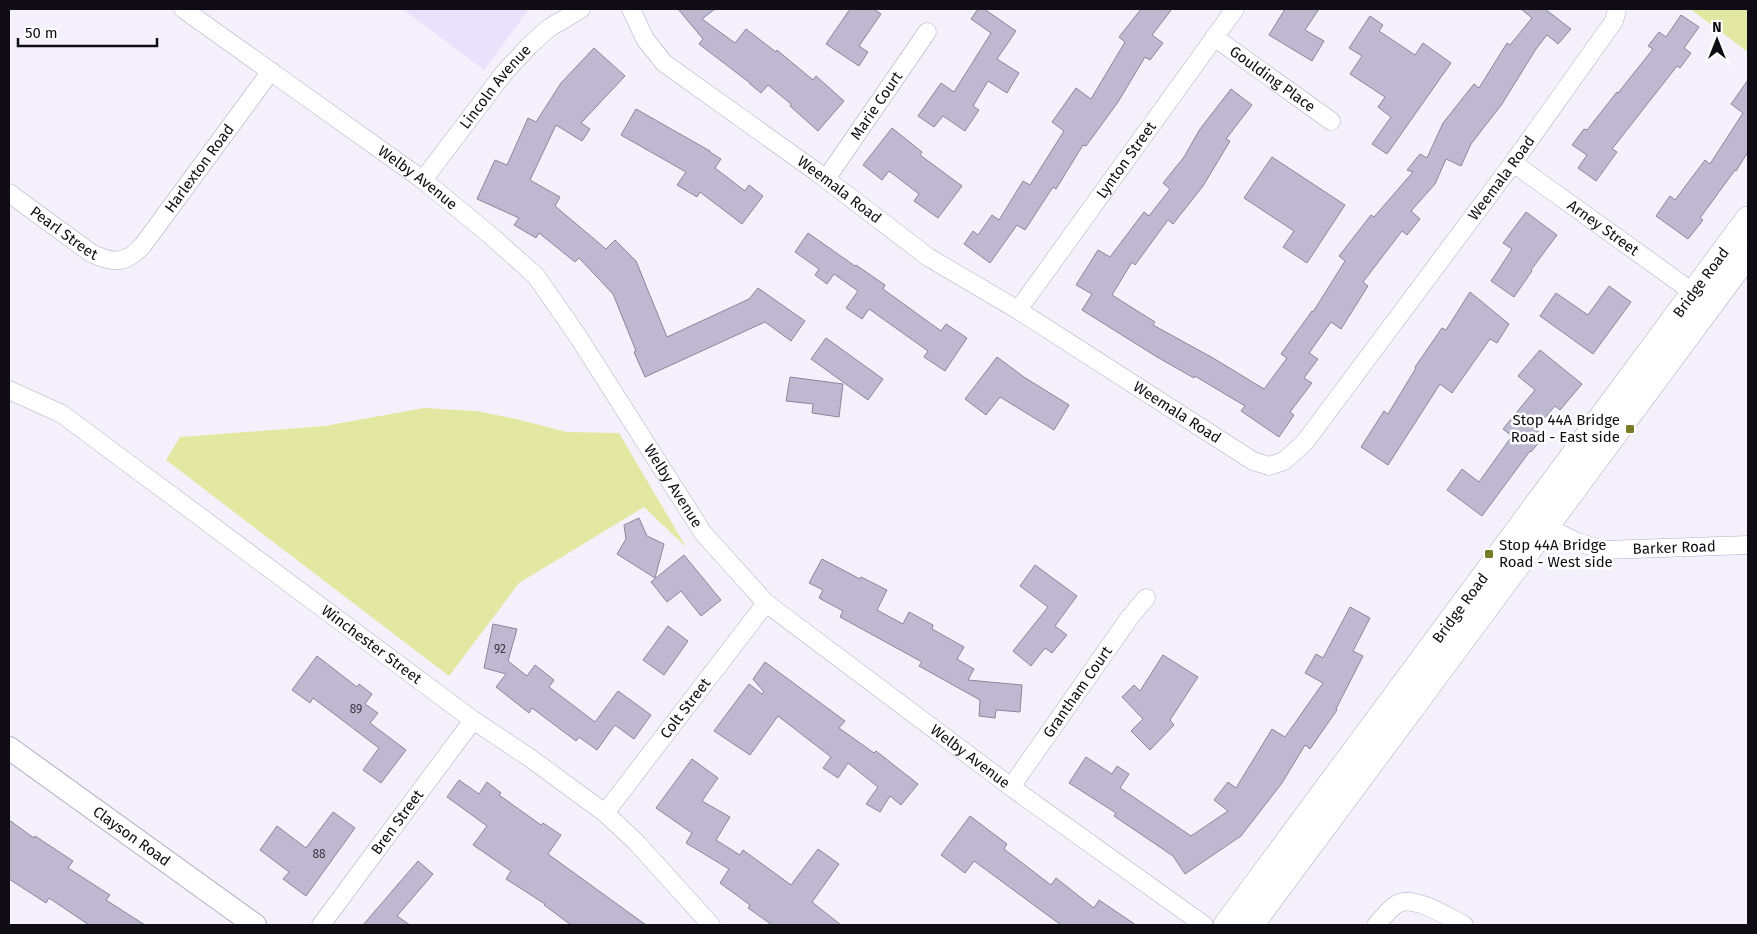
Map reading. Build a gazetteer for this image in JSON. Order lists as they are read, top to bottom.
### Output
{
  "streets": {
    "main road": ["Bridge Road"],
    "street": [
      "Goulding Place",
      "Lincoln Avenue",
      "Marie Court",
      "Lynton Street",
      "Harlexton Road",
      "Weemala Road",
      "Welby Avenue",
      "Arney Street",
      "Pearl Street",
      "Barker Road",
      "Winchester Street",
      "Grantham Court",
      "Colt Street",
      "Bren Street",
      "Clayson Road"
    ]
  },
  "crossings": [
    ["Goulding Place", "Lynton Street"],
    ["Lincoln Avenue", "Welby Avenue"],
    ["Marie Court", "Weemala Road"],
    ["Lynton Street", "Weemala Road"],
    ["Harlexton Road", "Welby Avenue"],
    ["Harlexton Road", "Pearl Street"],
    ["Weemala Road", "Arney Street"],
    ["Welby Avenue", "Grantham Court"],
    ["Welby Avenue", "Colt Street"],
    ["Arney Street", "Bridge Road"],
    ["Bridge Road", "Barker Road"],
    ["Winchester Street", "Colt Street"],
    ["Winchester Street", "Bren Street"]
  ],
  "places": {
    "transit": ["Stop 44A Bridge Road - East side", "Stop 44A Bridge Road - West side"]
  },
  "house_numbers": ["92", "89", "88"],
  "scale_bar": "50 m",
  "north": "top"
}
